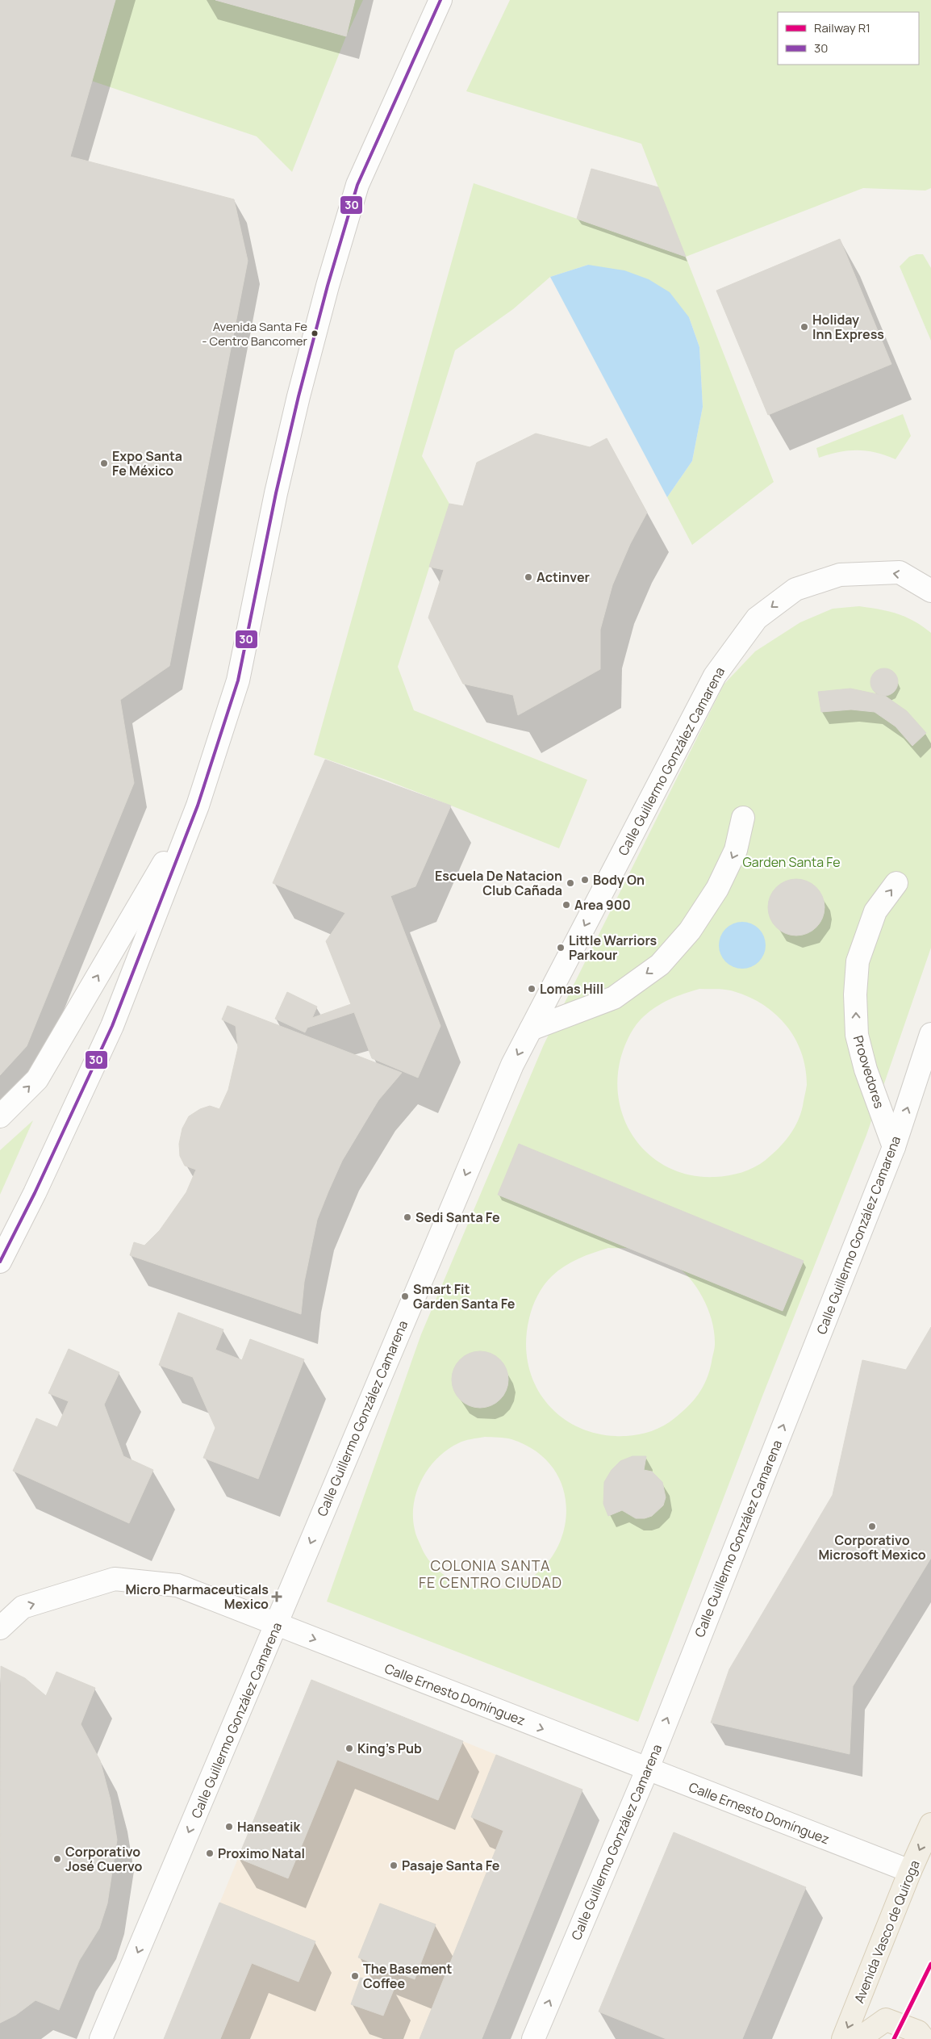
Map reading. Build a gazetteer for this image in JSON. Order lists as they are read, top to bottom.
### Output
{
  "streets": {
    "main road": ["Avenida Vasco de Quiroga"],
    "street": ["Calle Guillermo González Camarena", "Proovedores", "Calle Ernesto Domínguez"]
  },
  "crossings": [
    ["Calle Guillermo González Camarena", "Proovedores"],
    ["Calle Guillermo González Camarena", "Calle Ernesto Domínguez"],
    ["Calle Ernesto Domínguez", "Avenida Vasco de Quiroga"]
  ],
  "one_way": ["Proovedores", "Calle Ernesto Domínguez", "Avenida Vasco de Quiroga"],
  "districts": ["COLONIA SANTA FE CENTRO CIUDAD"],
  "parks": ["Garden Santa Fe"],
  "places": {
    "other": [
      "Holiday Inn Express",
      "Avenida Santa Fe - Centro Bancomer",
      "Expo Santa Fe México",
      "Actinver",
      "Body On",
      "Escuela De Natacion Club Cañada",
      "Area 900",
      "Little Warriors Parkour",
      "Lomas Hill",
      "Sedi Santa Fe",
      "Smart Fit Garden Santa Fe",
      "Corporativo Microsoft Mexico",
      "King's Pub",
      "Hanseatik",
      "Proximo Natal",
      "Corporativo José Cuervo",
      "Pasaje Santa Fe",
      "The Basement Coffee"
    ],
    "health": ["Micro Pharmaceuticals Mexico"]
  },
  "lines": ["transit line 30", "rail line R1"],
  "legend": ["Railway R1", "30"]
}
